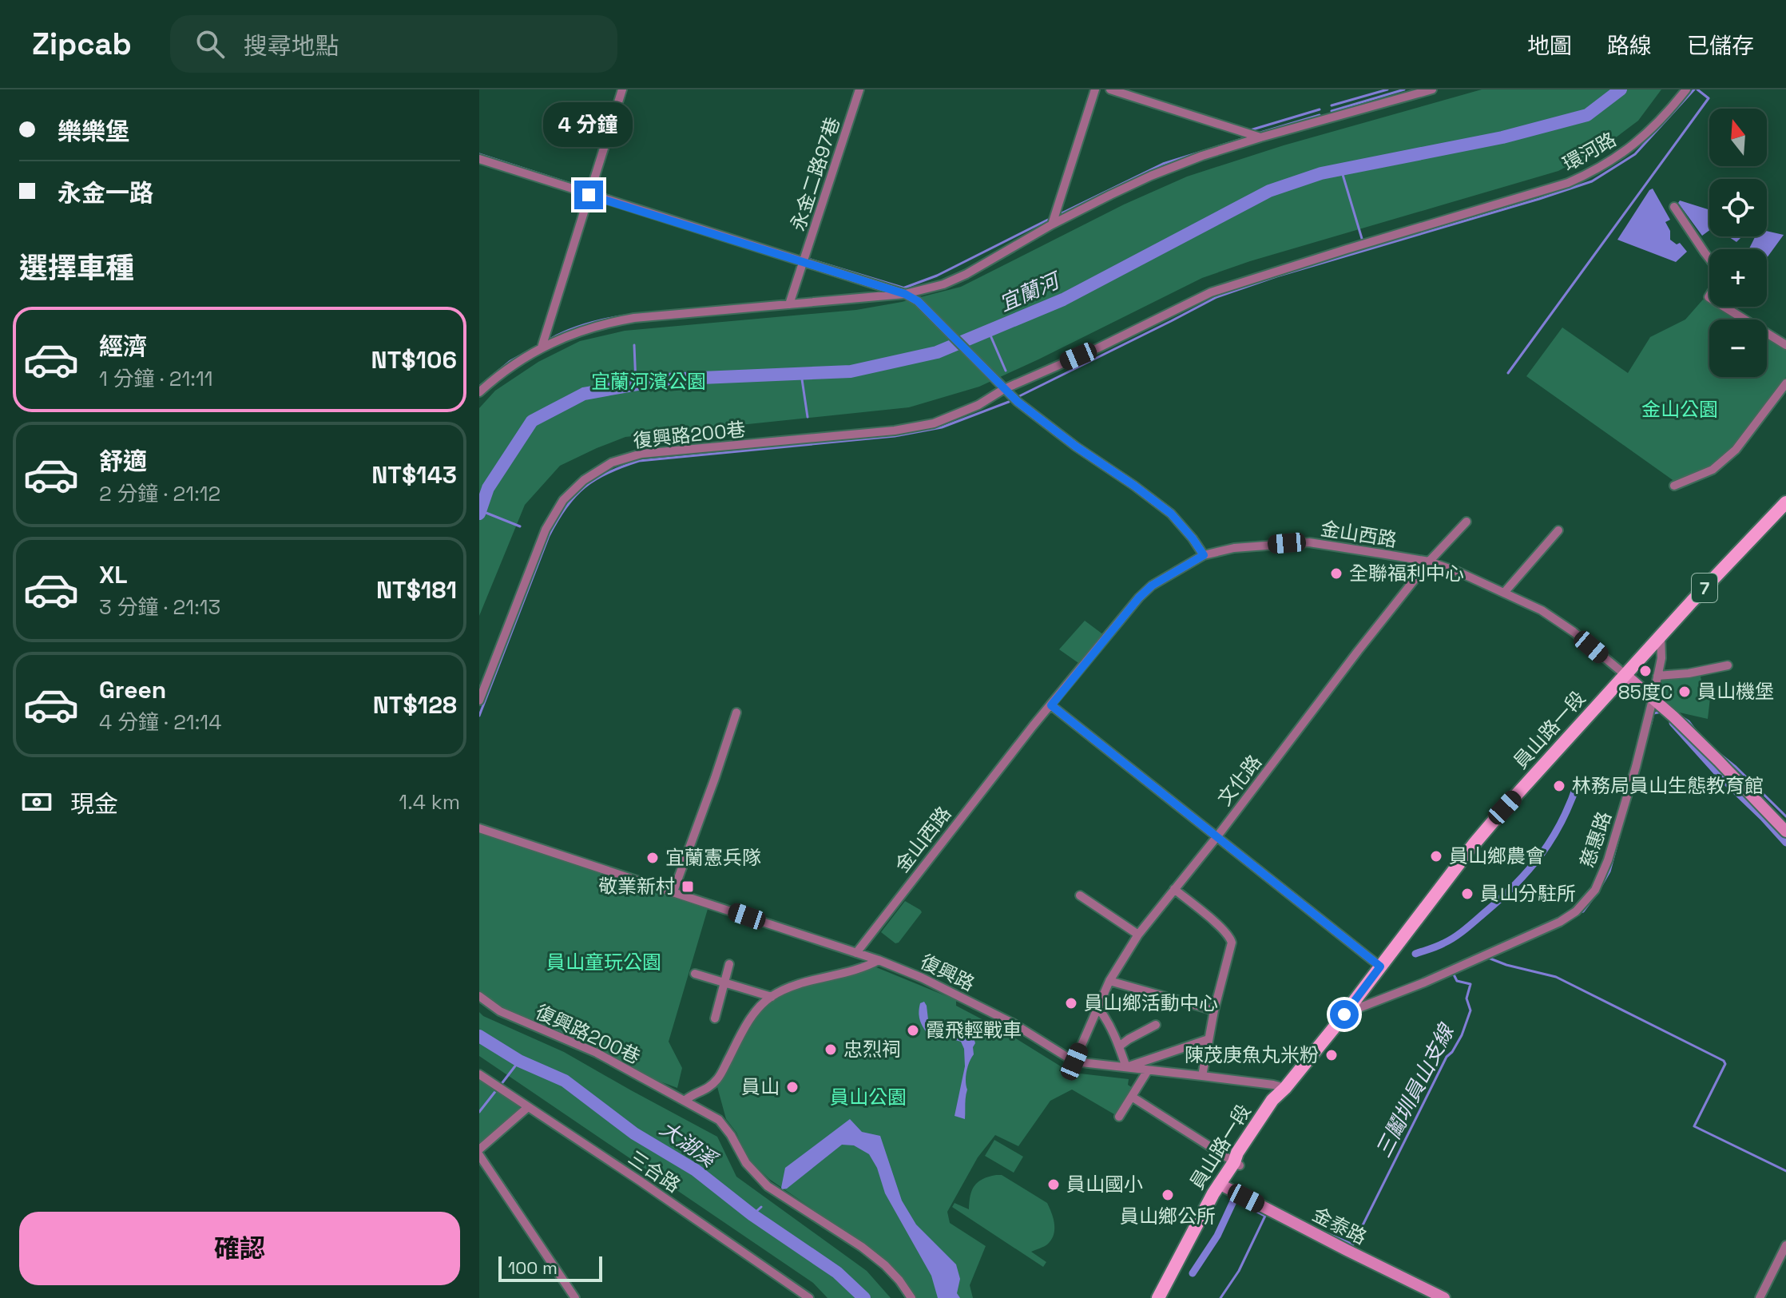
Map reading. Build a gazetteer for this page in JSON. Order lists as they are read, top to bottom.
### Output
{
  "streets": {
    "main road": ["7", "員山路一段"],
    "street": [
      "環河路",
      "永金二路97巷",
      "復興路200巷",
      "金山西路",
      "文化路",
      "慈惠路",
      "復興路",
      "三合路",
      "金泰路"
    ]
  },
  "crossings": [
    ["環河路", "復興路200巷"],
    ["金山西路", "員山路一段"],
    ["金山西路", "文化路"],
    ["金山西路", "復興路"],
    ["員山路一段", "慈惠路"],
    ["員山路一段", "復興路"],
    ["員山路一段", "金泰路"],
    ["文化路", "復興路"]
  ],
  "water": ["宜蘭河", "三鬮圳員山支線", "大湖溪"],
  "parks": [
    "宜蘭河濱公園",
    "金山公園",
    "員山童玩公園",
    "員山公園"
  ],
  "places": {
    "other": [
      "全聯福利中心",
      "85度C",
      "員山機堡",
      "林務局員山生態教育館",
      "員山鄉農會",
      "宜蘭憲兵隊",
      "員山分駐所",
      "員山鄉活動中心",
      "霞飛輕戰車",
      "忠烈祠",
      "陳茂庚魚丸米粉",
      "員山",
      "員山國小",
      "員山鄉公所"
    ],
    "transit": ["敬業新村"]
  },
  "scale_bar": "100 m",
  "north": "top",
  "page": {
    "header": "Zipcab",
    "search": "搜尋地點",
    "nav": ["地圖", "路線", "已儲存"],
    "banner": ["樂樂堡", "永金一路"],
    "bubble": "4 分鐘",
    "map_buttons": ["+", "−"],
    "heading": "選擇車種",
    "list": [
      {
        "name": "經濟",
        "note": "1 分鐘 · 21:11",
        "value": "NT$106"
      },
      {
        "name": "舒適",
        "note": "2 分鐘 · 21:12",
        "value": "NT$143"
      },
      {
        "name": "XL",
        "note": "3 分鐘 · 21:13",
        "value": "NT$181"
      },
      {
        "name": "Green",
        "note": "4 分鐘 · 21:14",
        "value": "NT$128"
      }
    ],
    "pay": ["現金", "1.4 km"],
    "buttons": "確認",
    "scale": "100 m"
  }
}
